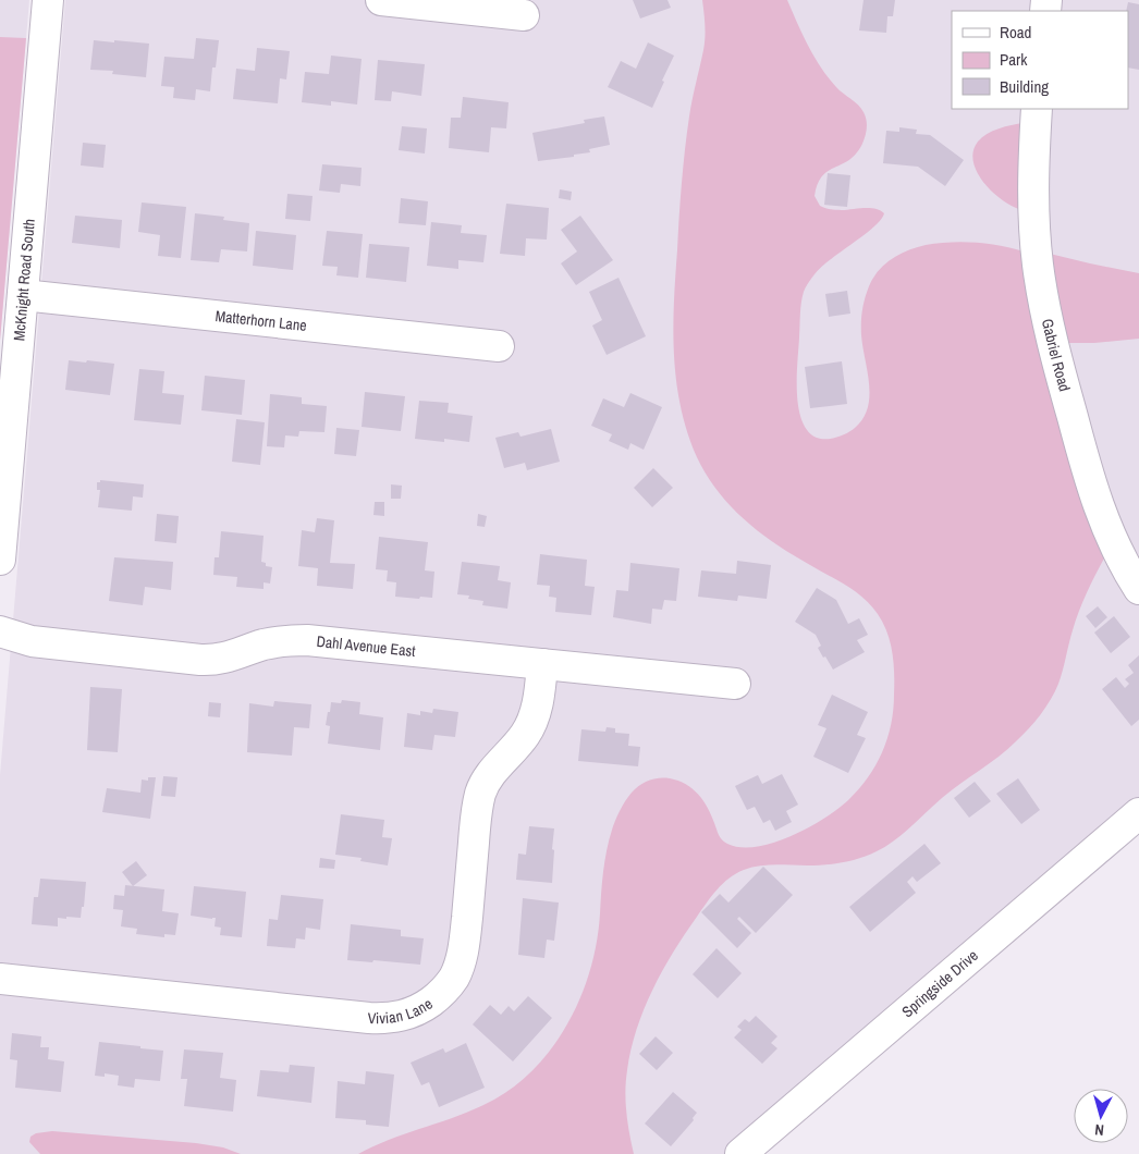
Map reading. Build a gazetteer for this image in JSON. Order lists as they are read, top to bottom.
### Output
{
  "streets": {
    "street": [
      "McKnight Road South",
      "Matterhorn Lane",
      "Gabriel Road",
      "Dahl Avenue East",
      "Springside Drive",
      "Vivian Lane"
    ]
  },
  "crossings": [
    ["McKnight Road South", "Matterhorn Lane"],
    ["Dahl Avenue East", "Vivian Lane"]
  ],
  "legend": ["Road", "Park", "Building"],
  "north": "bottom"
}
